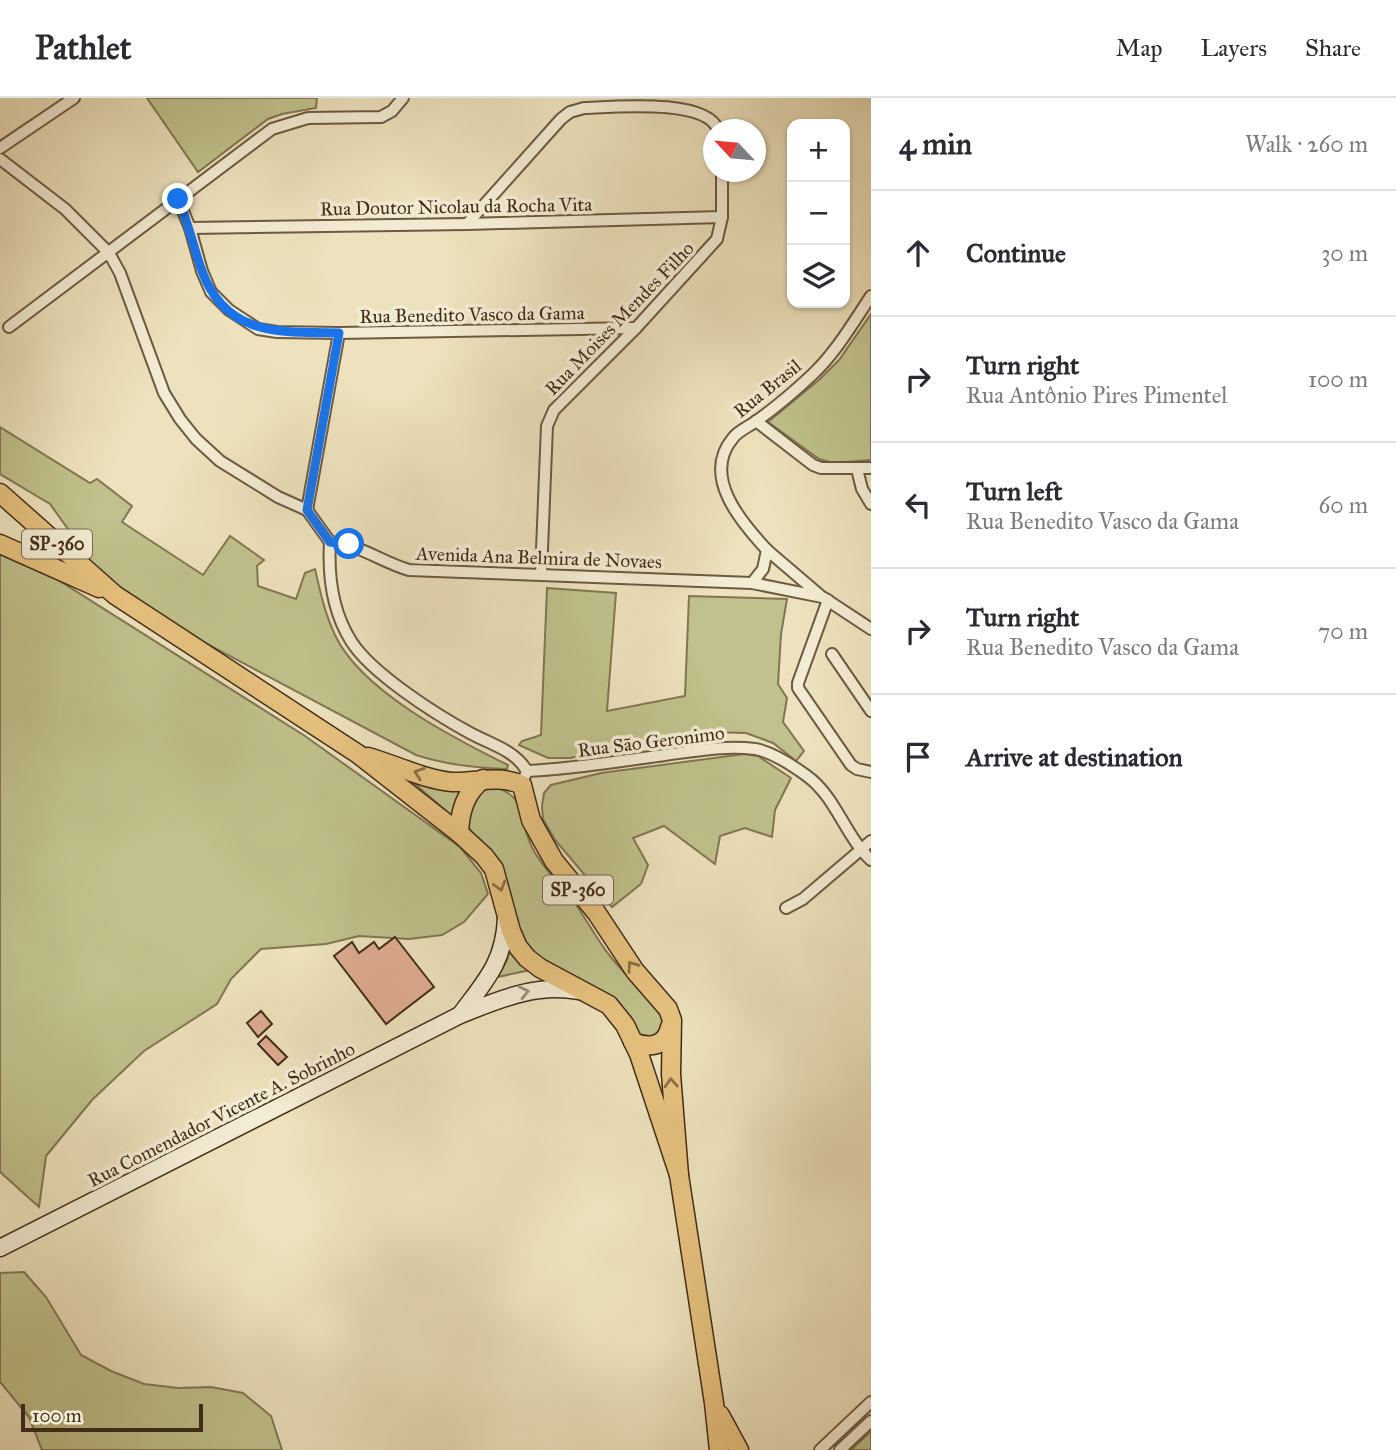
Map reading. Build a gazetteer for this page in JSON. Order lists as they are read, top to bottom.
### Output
{
  "streets": {
    "main road": ["SP-360"],
    "street": [
      "Rua Doutor Nicolau da Rocha Vita",
      "Rua Benedito Vasco da Gama",
      "Rua Moises Mendes Filho",
      "Rua Brasil",
      "Avenida Ana Belmira de Novaes",
      "Rua São Geronimo",
      "Rua Comendador Vicente A. Sobrinho"
    ]
  },
  "crossings": [
    ["Rua Doutor Nicolau da Rocha Vita", "Rua Benedito Vasco da Gama"],
    ["Rua Doutor Nicolau da Rocha Vita", "Rua Moises Mendes Filho"],
    ["Rua Benedito Vasco da Gama", "Rua Moises Mendes Filho"],
    ["Rua Moises Mendes Filho", "Avenida Ana Belmira de Novaes"],
    ["Rua Brasil", "Avenida Ana Belmira de Novaes"],
    ["SP-360", "Rua São Geronimo"],
    ["SP-360", "Rua Comendador Vicente A. Sobrinho"]
  ],
  "scale_bar": "100 m",
  "north": "top left",
  "page": {
    "header": "Pathlet",
    "nav": ["Map", "Layers", "Share"],
    "heading": ["4 min", "Walk · 260 m"],
    "map_buttons": ["+", "−"],
    "list": [
      ["Continue", "30 m"],
      ["Turn right", "Rua Antônio Pires Pimentel", "100 m"],
      ["Turn left", "Rua Benedito Vasco da Gama", "60 m"],
      ["Turn right", "Rua Benedito Vasco da Gama", "70 m"],
      "Arrive at destination"
    ],
    "scale": "100 m"
  }
}
